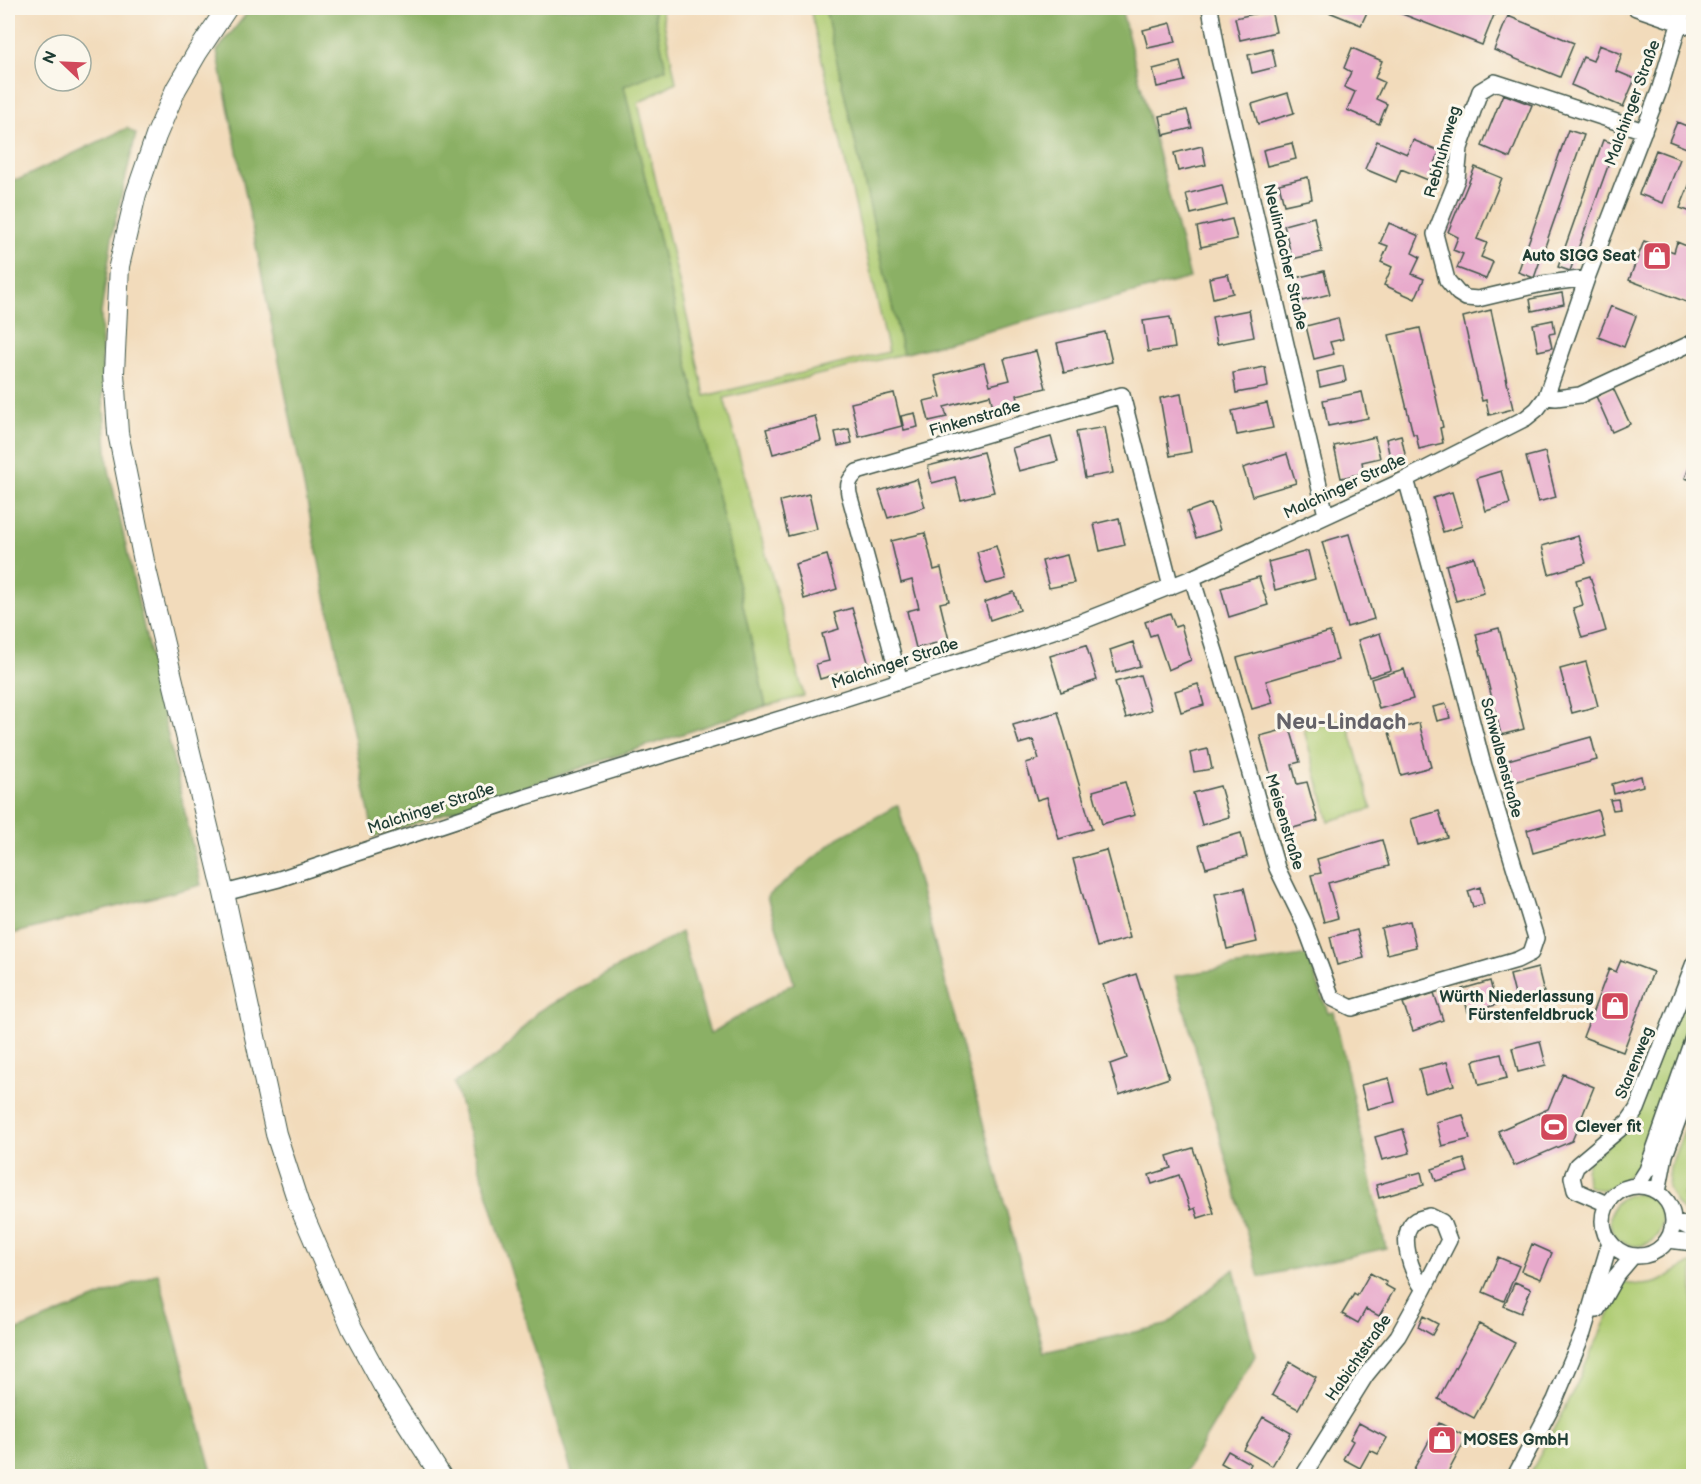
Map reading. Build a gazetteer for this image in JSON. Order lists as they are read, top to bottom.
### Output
{
  "streets": {
    "street": [
      "Malchinger Straße",
      "Rebhuhnweg",
      "Neulindacher Straße",
      "Finkenstraße",
      "Schwalbenstraße",
      "Meisenstraße",
      "Starenweg",
      "Habichtstraße"
    ]
  },
  "crossings": [
    ["Malchinger Straße", "Rebhuhnweg"],
    ["Malchinger Straße", "Neulindacher Straße"],
    ["Malchinger Straße", "Finkenstraße"],
    ["Malchinger Straße", "Schwalbenstraße"],
    ["Malchinger Straße", "Meisenstraße"],
    ["Schwalbenstraße", "Meisenstraße"]
  ],
  "districts": ["Neu-Lindach"],
  "places": {
    "shop": ["Auto SIGG Seat", "Würth Niederlassung Fürstenfeldbruck", "MOSES GmbH"],
    "sports": ["Clever fit"]
  },
  "north": "top left"
}
